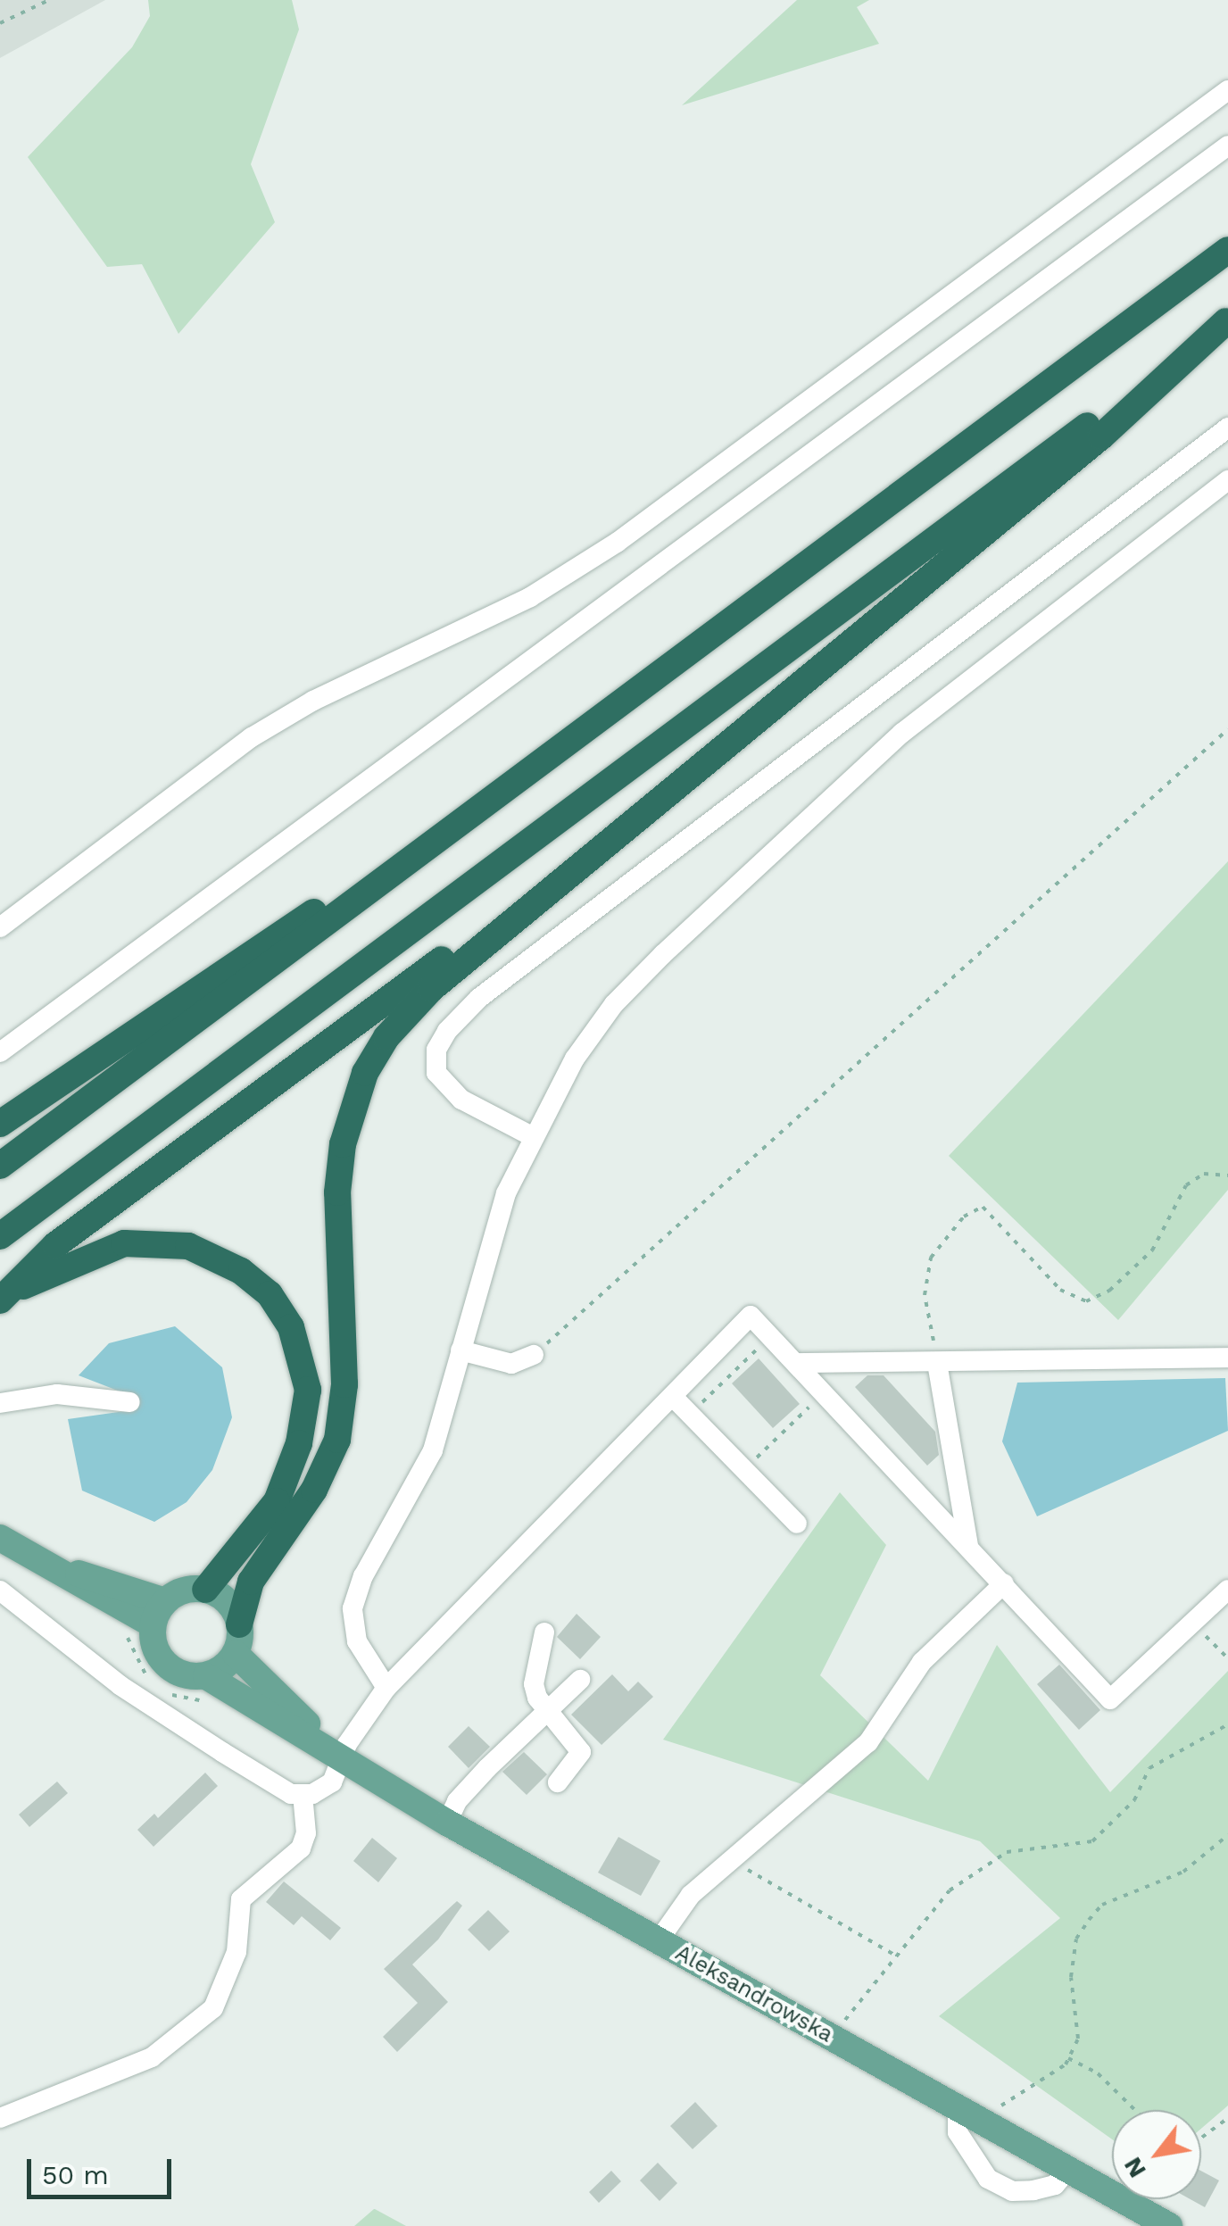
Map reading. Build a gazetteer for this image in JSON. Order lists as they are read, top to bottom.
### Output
{
  "streets": {
    "main road": ["Aleksandrowska"]
  },
  "scale_bar": "50 m",
  "north": "bottom left"
}
